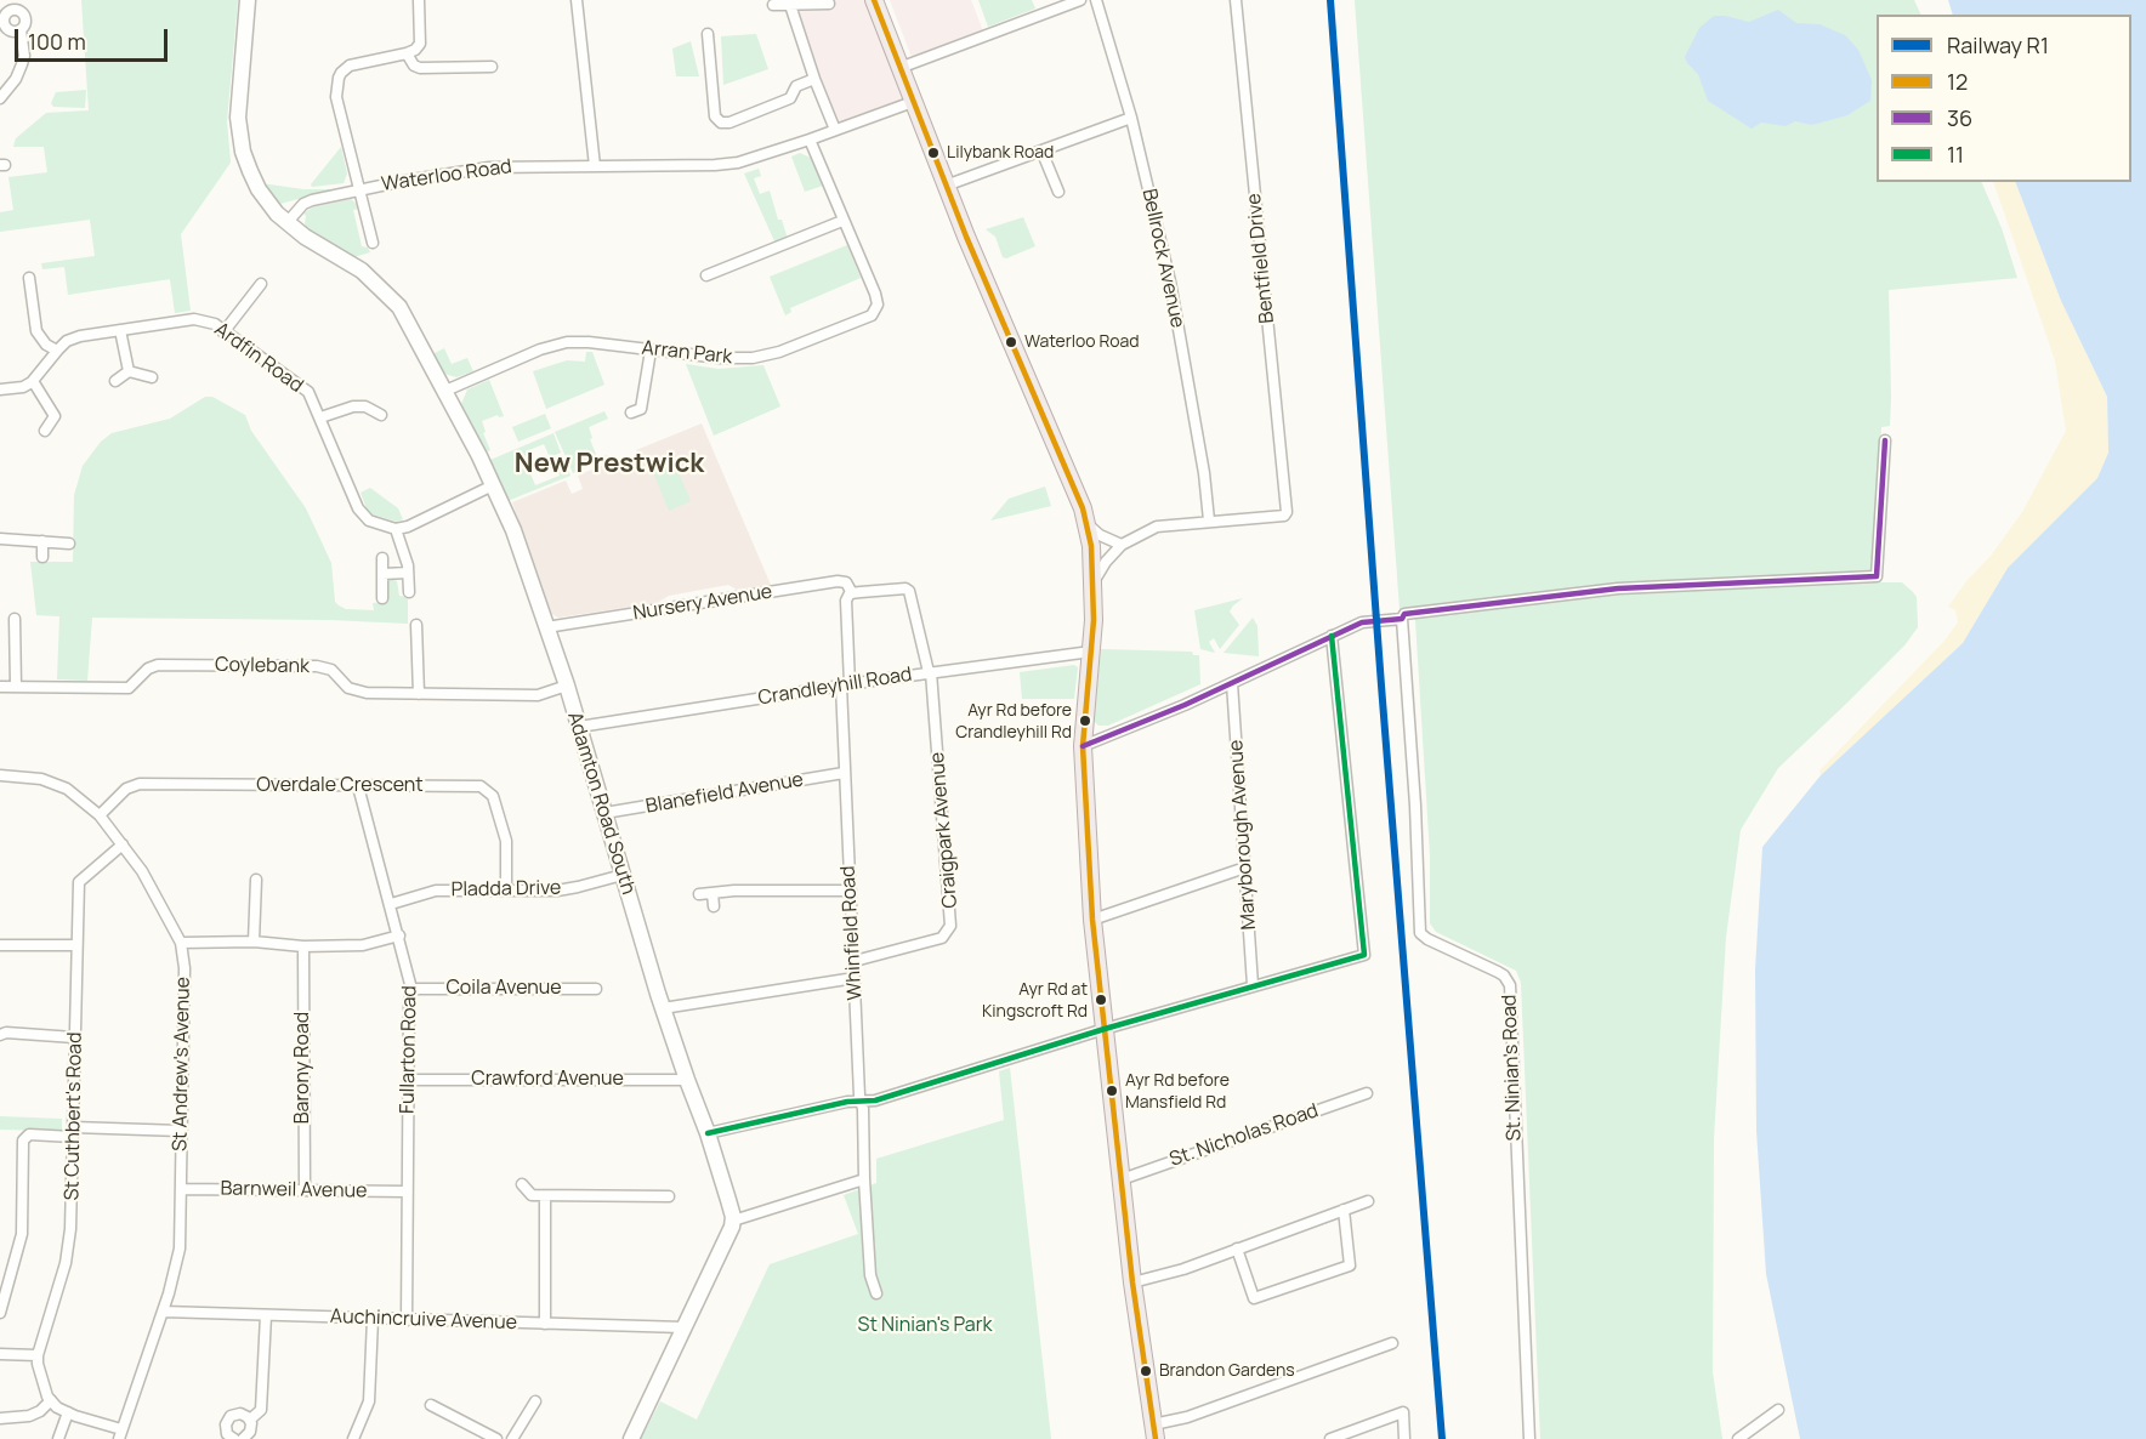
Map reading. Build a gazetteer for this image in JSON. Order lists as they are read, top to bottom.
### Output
{
  "streets": {
    "street": [
      "Waterloo Road",
      "Bellrock Avenue",
      "Bentfield Drive",
      "Arran Park",
      "Ardfin Road",
      "Nursery Avenue",
      "Coylebank",
      "Crandleyhill Road",
      "Overdale Crescent",
      "Blanefield Avenue",
      "Adamton Road South",
      "Craigpark Avenue",
      "Maryborough Avenue",
      "Pladda Drive",
      "Whinfield Road",
      "Coila Avenue",
      "Fullarton Road",
      "St Andrew's Avenue",
      "Barony Road",
      "St. Ninian's Road",
      "Crawford Avenue",
      "St Cuthbert's Road",
      "St. Nicholas Road",
      "Barnweil Avenue",
      "Auchincruive Avenue"
    ]
  },
  "crossings": [
    ["Waterloo Road", "Arran Park"],
    ["Waterloo Road", "Adamton Road South"],
    ["Bellrock Avenue", "Bentfield Drive"],
    ["Arran Park", "Adamton Road South"],
    ["Nursery Avenue", "Adamton Road South"],
    ["Nursery Avenue", "Craigpark Avenue"],
    ["Nursery Avenue", "Whinfield Road"],
    ["Coylebank", "Adamton Road South"],
    ["Crandleyhill Road", "Adamton Road South"],
    ["Crandleyhill Road", "Craigpark Avenue"],
    ["Crandleyhill Road", "Whinfield Road"],
    ["Overdale Crescent", "Pladda Drive"],
    ["Overdale Crescent", "Fullarton Road"],
    ["Overdale Crescent", "St Andrew's Avenue"],
    ["Blanefield Avenue", "Adamton Road South"],
    ["Blanefield Avenue", "Whinfield Road"],
    ["Adamton Road South", "Pladda Drive"],
    ["Adamton Road South", "Crawford Avenue"],
    ["Craigpark Avenue", "Whinfield Road"],
    ["Pladda Drive", "Fullarton Road"],
    ["Coila Avenue", "Fullarton Road"],
    ["Fullarton Road", "Crawford Avenue"],
    ["Fullarton Road", "Barnweil Avenue"],
    ["Fullarton Road", "Auchincruive Avenue"],
    ["St Andrew's Avenue", "St Cuthbert's Road"],
    ["St Andrew's Avenue", "Barnweil Avenue"],
    ["St Andrew's Avenue", "Auchincruive Avenue"],
    ["Barony Road", "Barnweil Avenue"]
  ],
  "districts": ["New Prestwick"],
  "parks": ["St Ninian's Park"],
  "places": [
    "Lilybank Road",
    "Waterloo Road",
    "Ayr Rd before Crandleyhill Rd",
    "Ayr Rd at Kingscroft Rd",
    "Ayr Rd before Mansfield Rd",
    "Brandon Gardens"
  ],
  "lines": [
    "rail line R1",
    "transit line 12",
    "transit line 36",
    "transit line 11"
  ],
  "legend": [
    "Railway R1",
    "12",
    "36",
    "11"
  ],
  "scale_bar": "100 m"
}
